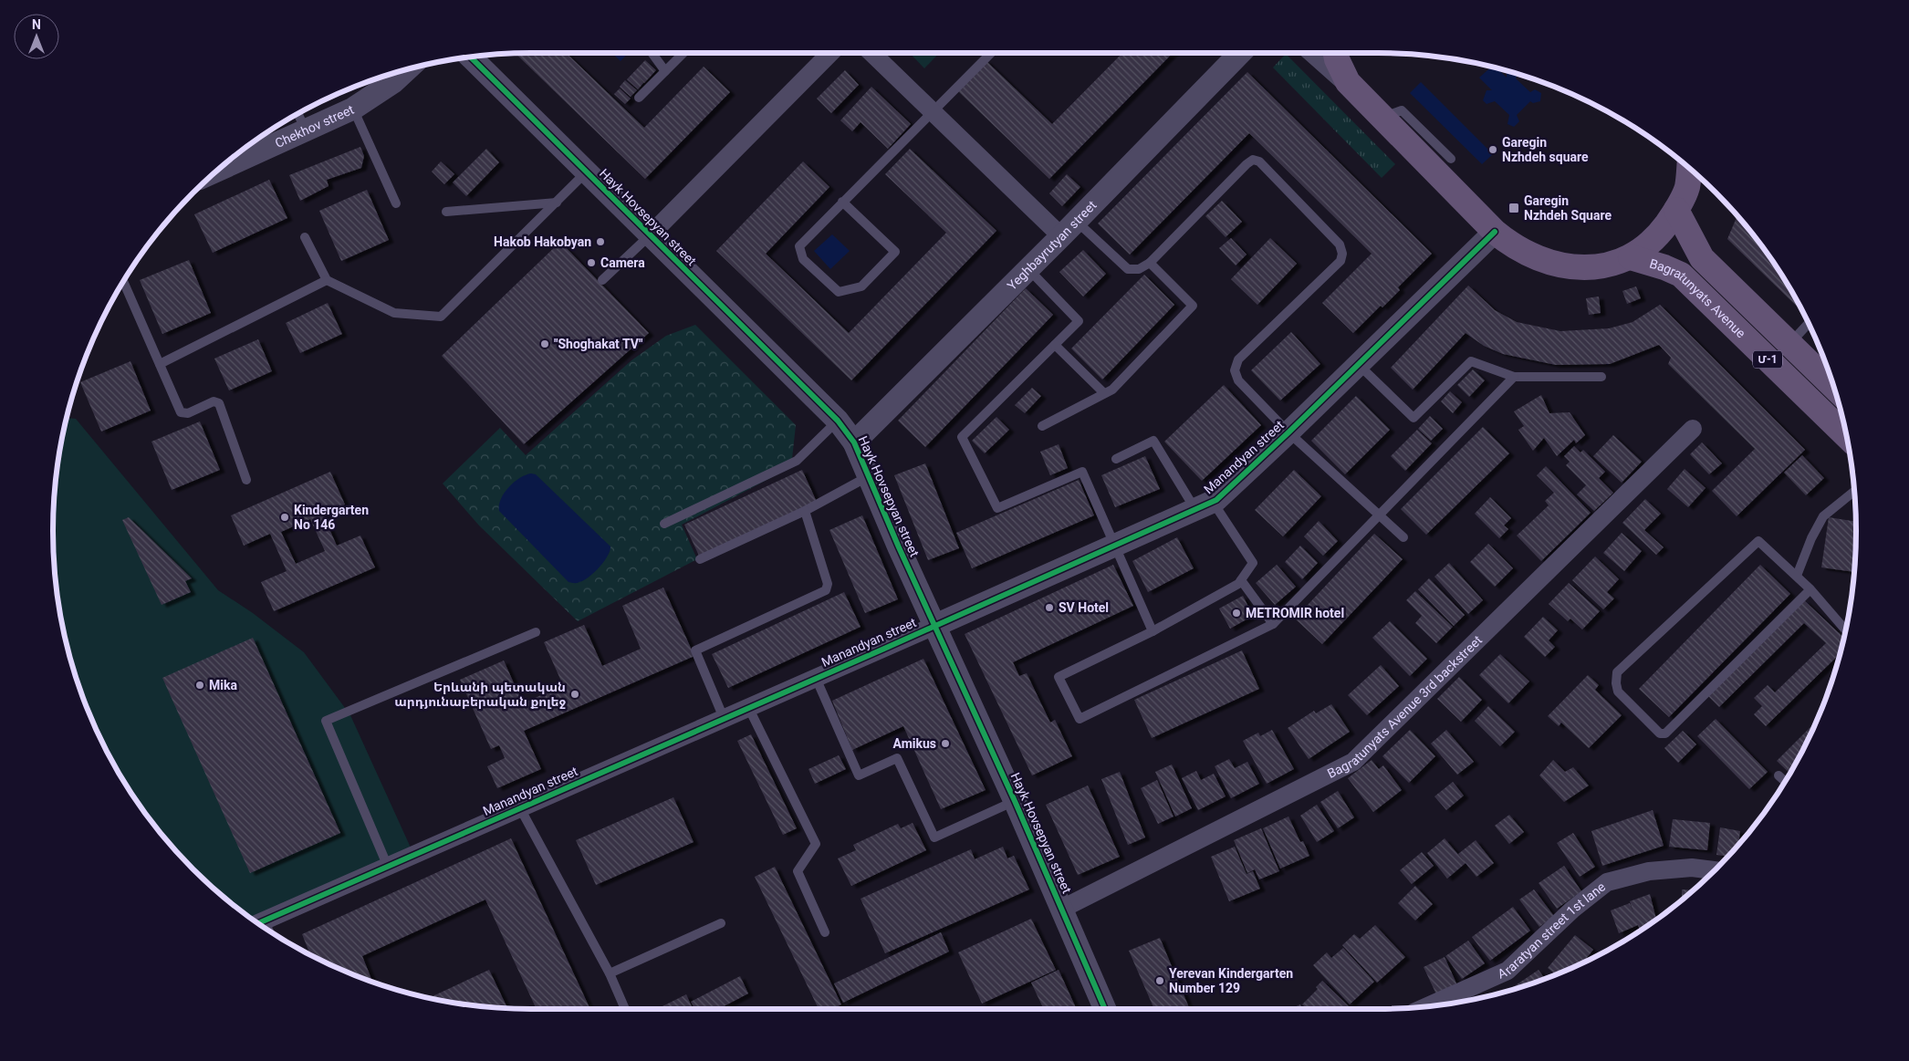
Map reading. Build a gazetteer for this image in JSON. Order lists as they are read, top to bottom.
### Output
{
  "streets": {
    "main road": ["Bagratunyats Avenue", "Մ-1"],
    "street": [
      "Chekhov street",
      "Hayk Hovsepyan street",
      "Yeghbayrutyan street",
      "Manandyan street",
      "Bagratunyats Avenue 3rd backstreet",
      "Araratyan street 1st lane"
    ]
  },
  "crossings": [
    ["Hayk Hovsepyan street", "Yeghbayrutyan street"],
    ["Hayk Hovsepyan street", "Manandyan street"],
    ["Hayk Hovsepyan street", "Bagratunyats Avenue 3rd backstreet"]
  ],
  "places": {
    "other": [
      "Garegin Nzhdeh square",
      "Hakob Hakobyan",
      "Camera",
      "\"Shoghakat TV\"",
      "Kindergarten No 146",
      "SV Hotel",
      "METROMIR hotel",
      "Mika",
      "Երևանի պետական արդյունաբերական քոլեջ",
      "Amikus",
      "Yerevan Kindergarten Number 129"
    ],
    "transit": ["Garegin Nzhdeh Square"]
  },
  "north": "top"
}
